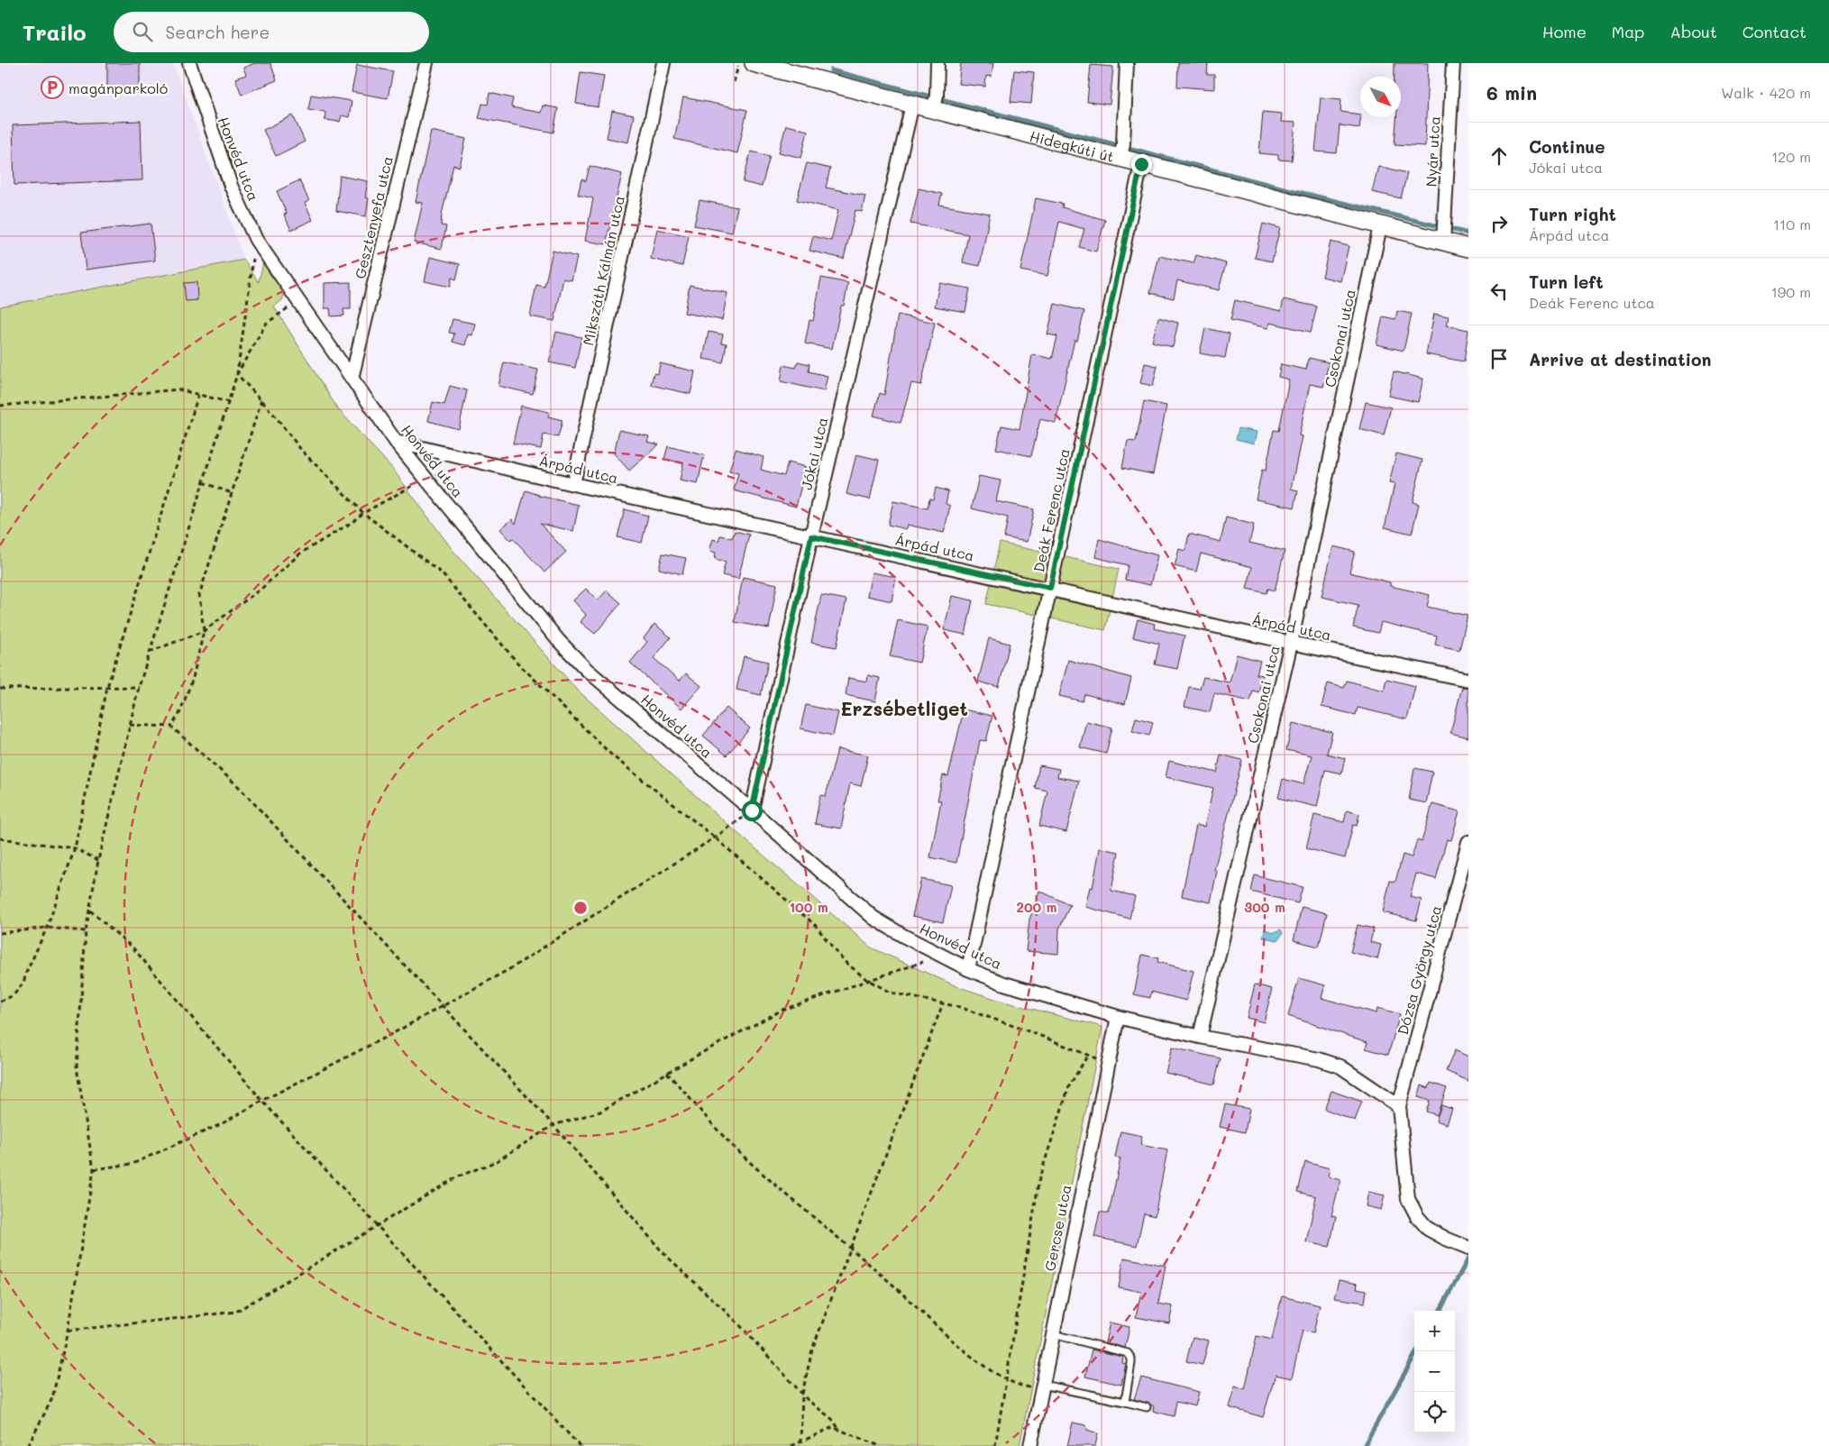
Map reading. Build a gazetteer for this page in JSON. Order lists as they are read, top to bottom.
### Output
{
  "streets": {
    "main road": ["Hidegkúti út"],
    "street": [
      "Nyár utca",
      "Honvéd utca",
      "Gesztenyefa utca",
      "Mikszáth Kálmán utca",
      "Csokonai utca",
      "Jókai utca",
      "Árpád utca",
      "Deák Ferenc utca",
      "Dózsa György utca",
      "Gercse utca"
    ]
  },
  "crossings": [
    ["Hidegkúti út", "Nyár utca"],
    ["Hidegkúti út", "Csokonai utca"],
    ["Hidegkúti út", "Jókai utca"],
    ["Hidegkúti út", "Deák Ferenc utca"],
    ["Honvéd utca", "Gesztenyefa utca"],
    ["Honvéd utca", "Csokonai utca"],
    ["Honvéd utca", "Jókai utca"],
    ["Honvéd utca", "Árpád utca"],
    ["Honvéd utca", "Deák Ferenc utca"],
    ["Honvéd utca", "Dózsa György utca"],
    ["Honvéd utca", "Gercse utca"],
    ["Mikszáth Kálmán utca", "Árpád utca"],
    ["Csokonai utca", "Árpád utca"],
    ["Jókai utca", "Árpád utca"],
    ["Árpád utca", "Deák Ferenc utca"]
  ],
  "districts": ["Erzsébetliget"],
  "places": {
    "parking": ["magánparkoló"]
  },
  "north": "bottom right",
  "page": {
    "header": "Trailo",
    "search": "Search here",
    "nav": [
      "Home",
      "Map",
      "About",
      "Contact"
    ],
    "heading": ["6 min", "Walk · 420 m"],
    "list": [
      ["Continue", "Jókai utca", "120 m"],
      ["Turn right", "Árpád utca", "110 m"],
      ["Turn left", "Deák Ferenc utca", "190 m"],
      "Arrive at destination"
    ],
    "map_buttons": ["+", "−"]
  },
  "rings": ["100 m", "200 m", "300 m"]
}
